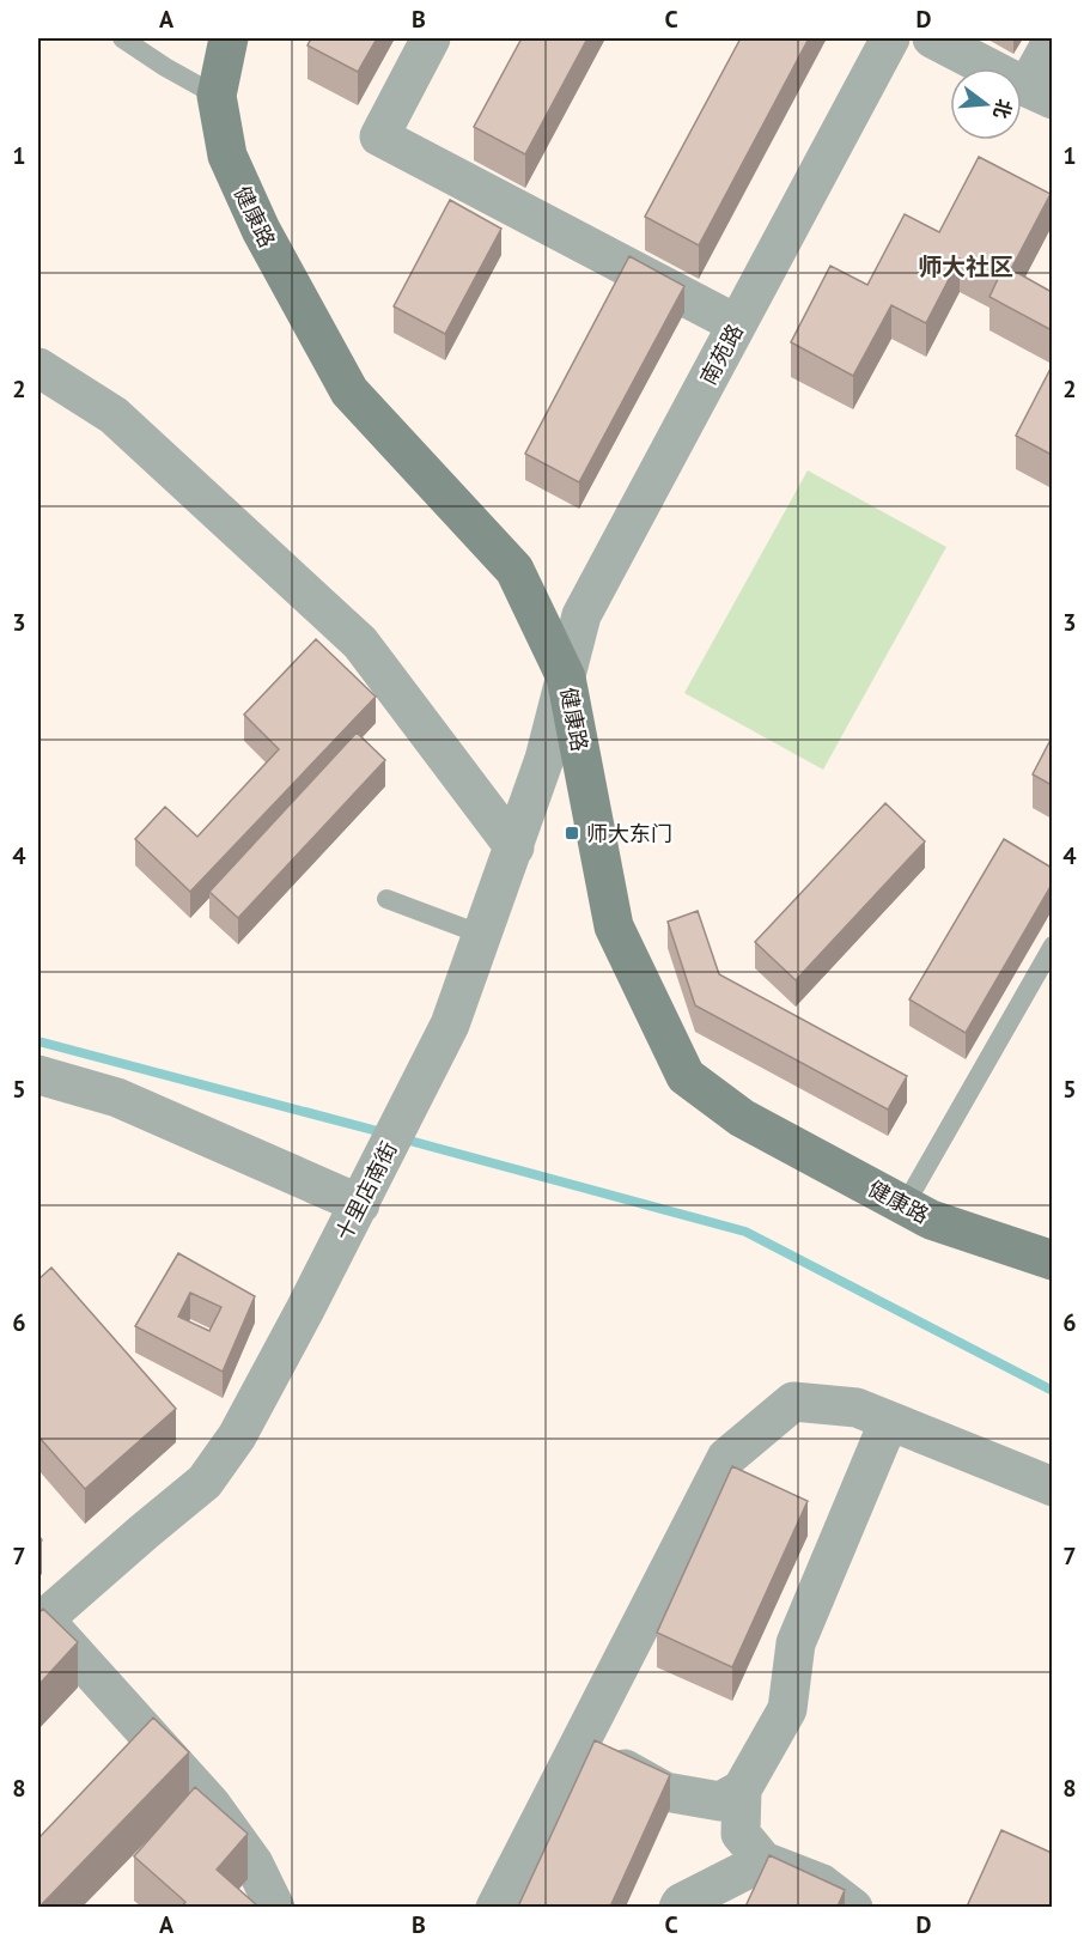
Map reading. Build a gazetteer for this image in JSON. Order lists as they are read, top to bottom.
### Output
{
  "streets": {
    "main road": ["健康路"],
    "street": ["南苑路", "十里店南街"]
  },
  "crossings": [
    ["健康路", "南苑路"],
    ["健康路", "十里店南街"],
    ["南苑路", "十里店南街"]
  ],
  "districts": ["师大社区"],
  "places": {
    "transit": ["师大东门"]
  },
  "north": "right",
  "grid": {
    "columns": [
      "A",
      "B",
      "C",
      "D"
    ],
    "rows": [
      "1",
      "2",
      "3",
      "4",
      "5",
      "6",
      "7",
      "8"
    ]
  }
}
